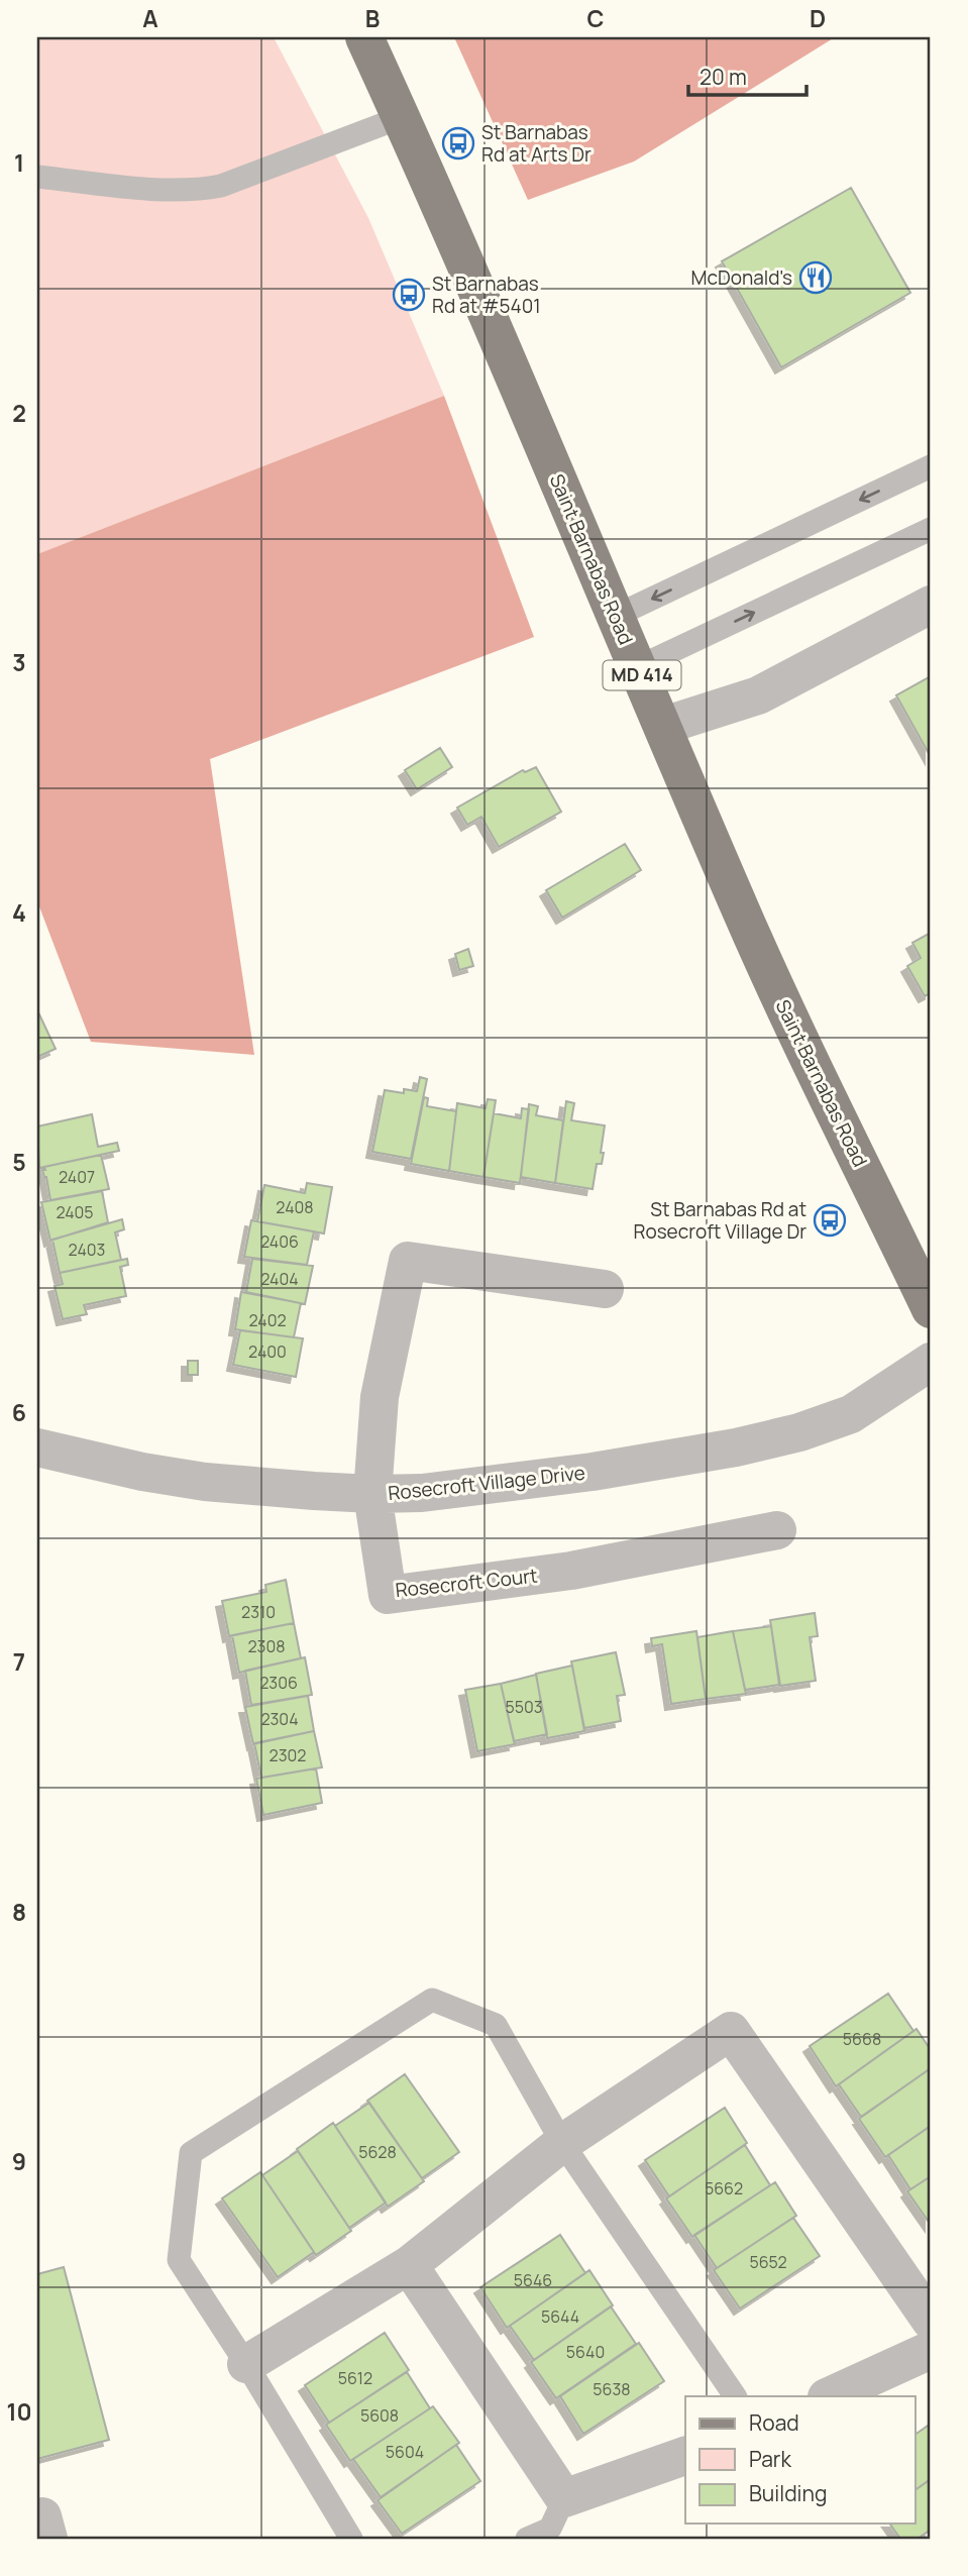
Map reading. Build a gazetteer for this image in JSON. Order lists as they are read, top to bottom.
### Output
{
  "streets": {
    "main road": ["Saint Barnabas Road", "MD 414"],
    "street": ["Rosecroft Village Drive", "Rosecroft Court"]
  },
  "crossings": [
    ["Rosecroft Village Drive", "Rosecroft Court"]
  ],
  "places": {
    "bus stop": ["St Barnabas Rd at Arts Dr", "St Barnabas Rd at #5401", "St Barnabas Rd at Rosecroft Village Dr"],
    "restaurant": ["McDonald's"]
  },
  "house_numbers": [
    "2407",
    "2408",
    "2405",
    "2406",
    "2403",
    "2404",
    "2402",
    "2400",
    "2310",
    "2308",
    "2306",
    "5503",
    "2304",
    "2302",
    "5668",
    "5628",
    "5662",
    "5652",
    "5646",
    "5644",
    "5640",
    "5612",
    "5638",
    "5608",
    "5604"
  ],
  "legend": ["Road", "Park", "Building"],
  "scale_bar": "20 m",
  "grid": {
    "columns": [
      "A",
      "B",
      "C",
      "D"
    ],
    "rows": [
      "1",
      "2",
      "3",
      "4",
      "5",
      "6",
      "7",
      "8",
      "9",
      "10"
    ]
  }
}
